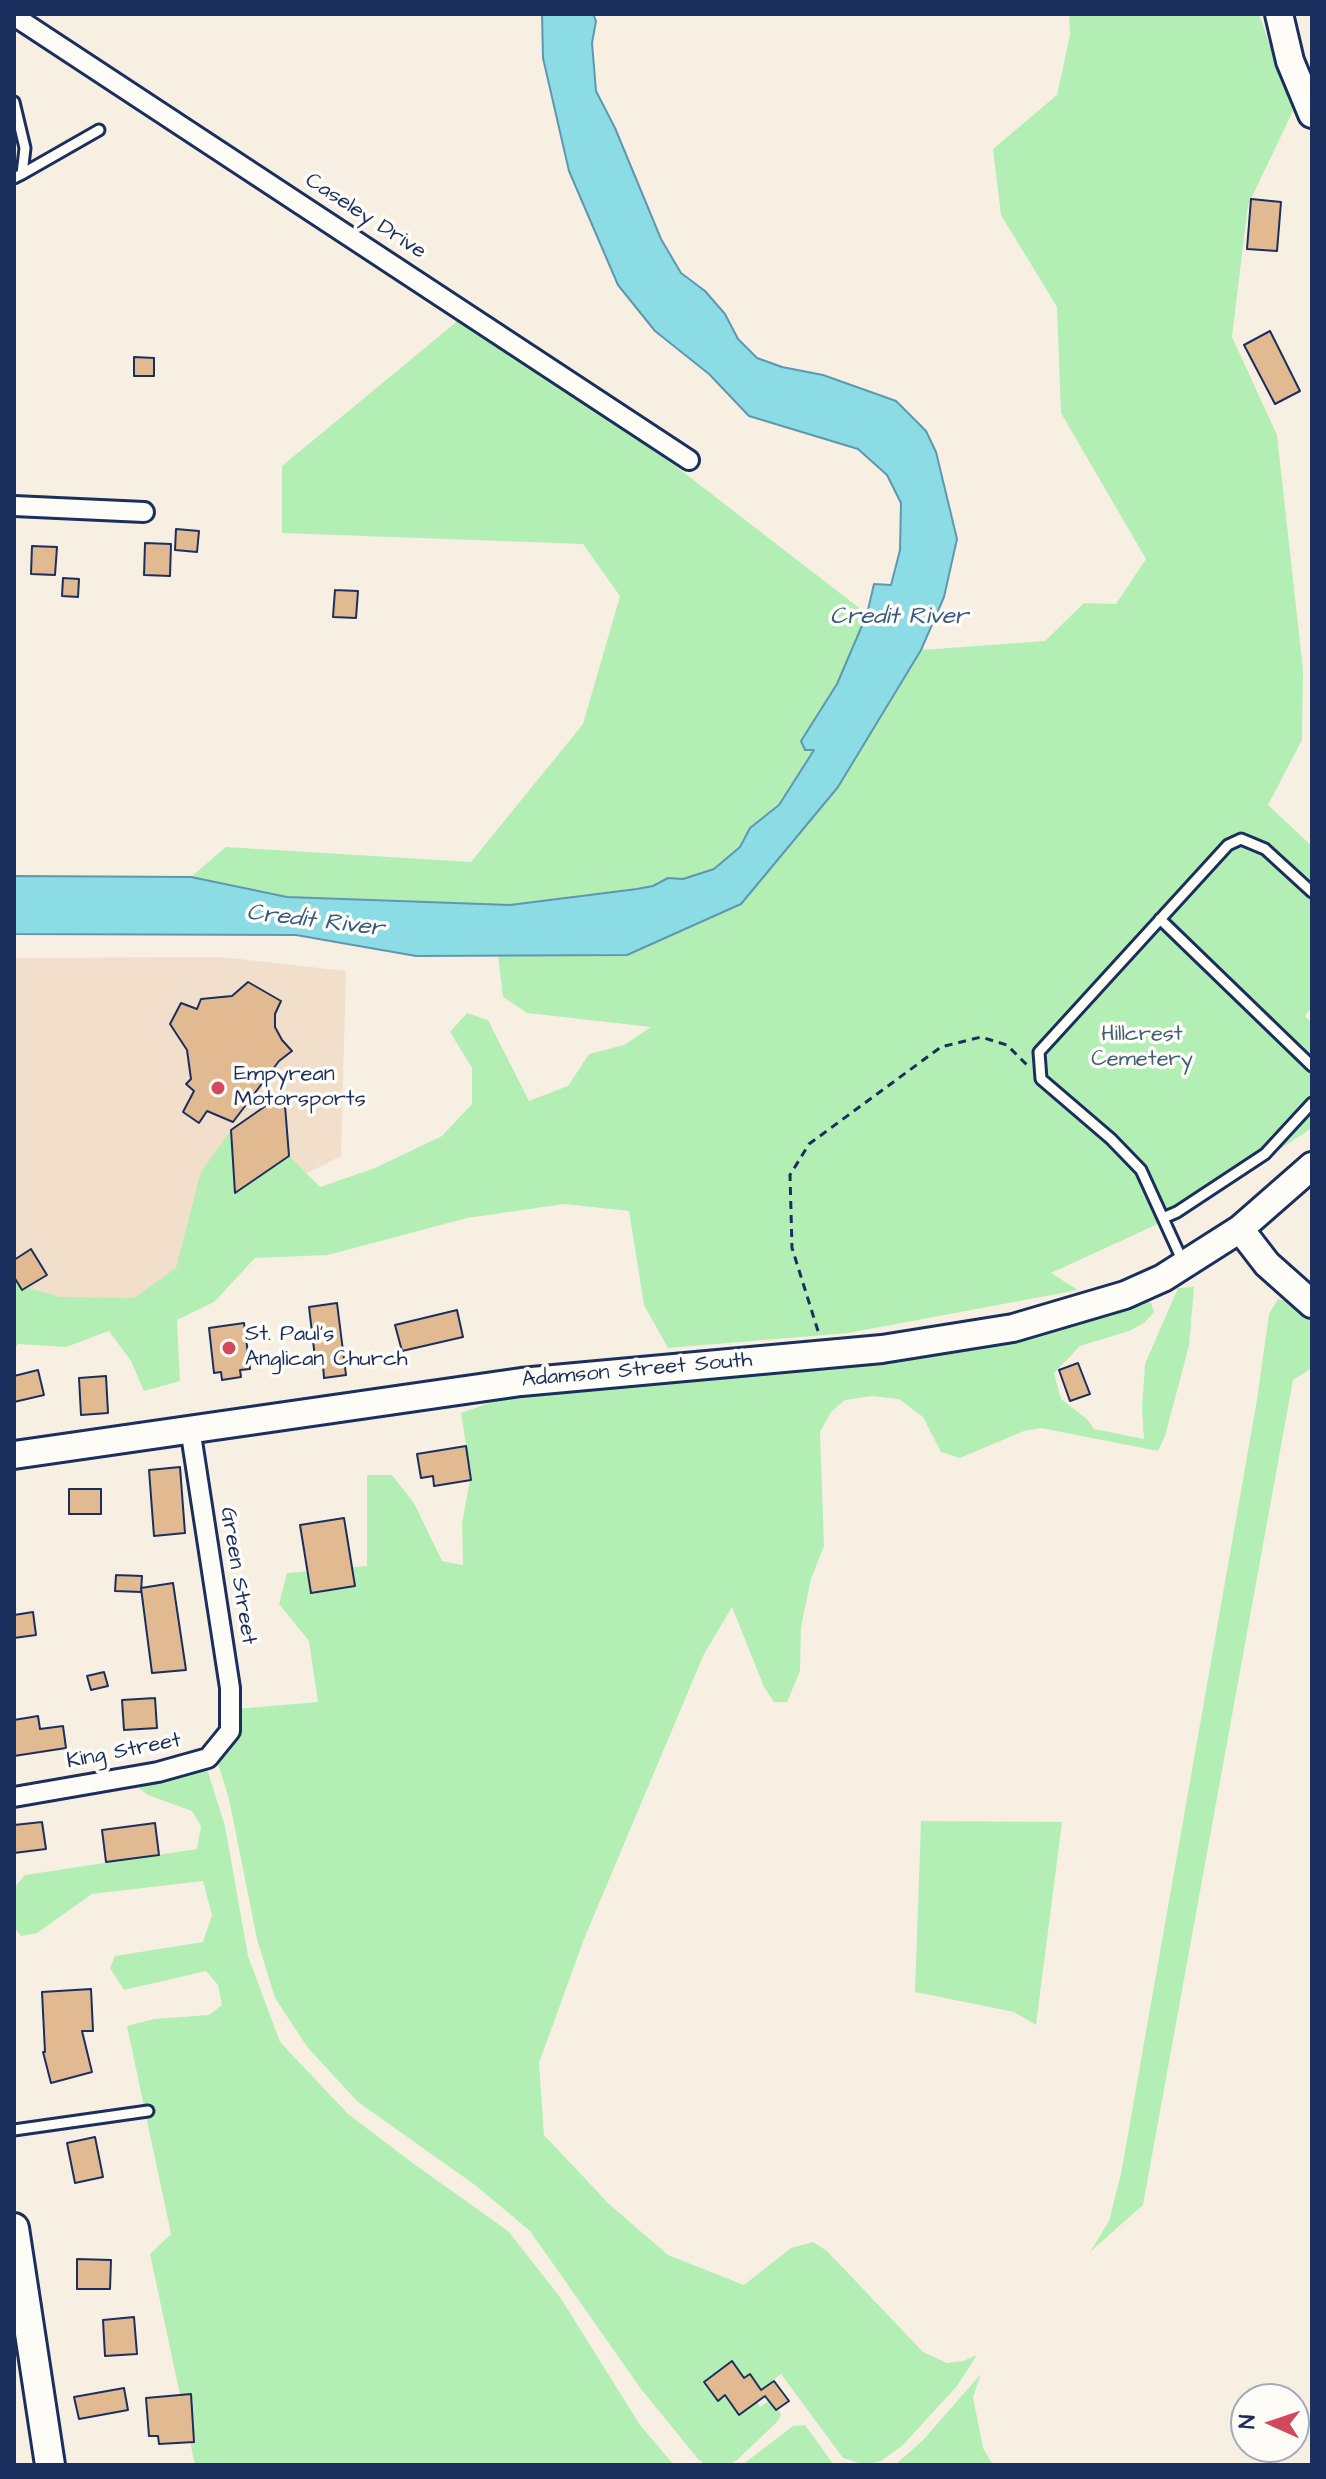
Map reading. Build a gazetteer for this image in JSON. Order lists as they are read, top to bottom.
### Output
{
  "streets": {
    "main road": ["Adamson Street South"],
    "street": ["Caseley Drive", "Green Street", "King Street"]
  },
  "crossings": [
    ["Adamson Street South", "Green Street"],
    ["Green Street", "King Street"]
  ],
  "water": ["Credit River"],
  "parks": ["Hillcrest Cemetery"],
  "places": ["Empyrean Motorsports", "St. Paul's Anglican Church"],
  "north": "left"
}
